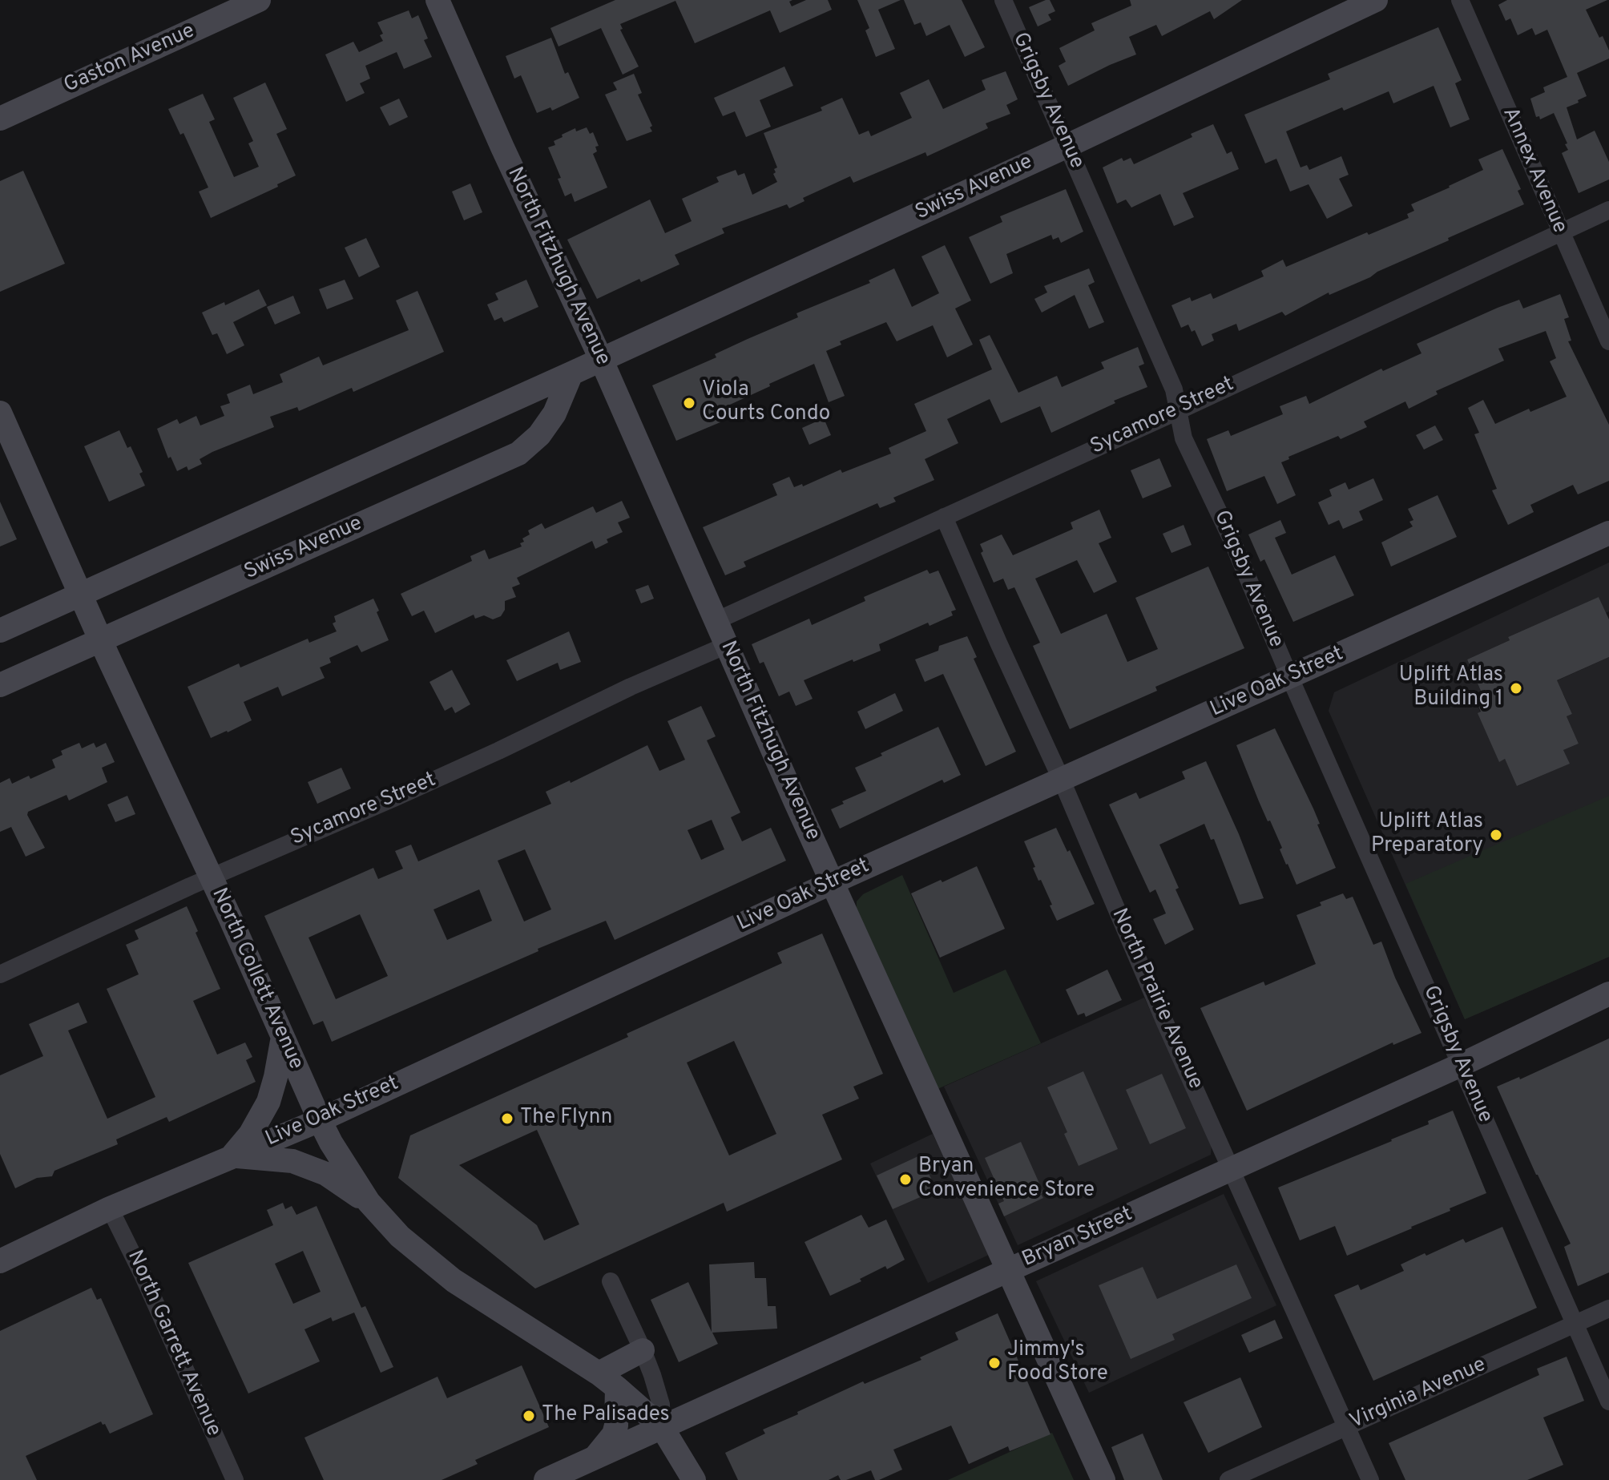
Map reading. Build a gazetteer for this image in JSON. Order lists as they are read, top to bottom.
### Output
{
  "streets": {
    "street": [
      "Gaston Avenue",
      "Grigsby Avenue",
      "Annex Avenue",
      "Swiss Avenue",
      "North Fitzhugh Avenue",
      "Sycamore Street",
      "Live Oak Street",
      "North Collett Avenue",
      "North Prairie Avenue",
      "Bryan Street",
      "North Garrett Avenue",
      "Virginia Avenue"
    ]
  },
  "crossings": [
    ["Grigsby Avenue", "Swiss Avenue"],
    ["Grigsby Avenue", "Sycamore Street"],
    ["Grigsby Avenue", "Live Oak Street"],
    ["Grigsby Avenue", "Bryan Street"],
    ["Grigsby Avenue", "Virginia Avenue"],
    ["Annex Avenue", "Sycamore Street"],
    ["Swiss Avenue", "North Fitzhugh Avenue"],
    ["Swiss Avenue", "North Collett Avenue"],
    ["North Fitzhugh Avenue", "Sycamore Street"],
    ["North Fitzhugh Avenue", "Live Oak Street"],
    ["North Fitzhugh Avenue", "Bryan Street"],
    ["Sycamore Street", "North Collett Avenue"],
    ["Sycamore Street", "North Prairie Avenue"],
    ["Live Oak Street", "North Collett Avenue"],
    ["Live Oak Street", "North Prairie Avenue"],
    ["Live Oak Street", "North Garrett Avenue"],
    ["North Collett Avenue", "Bryan Street"],
    ["North Prairie Avenue", "Bryan Street"],
    ["North Prairie Avenue", "Virginia Avenue"]
  ],
  "places": [
    "Viola Courts Condo",
    "Uplift Atlas Building 1",
    "Uplift Atlas Preparatory",
    "The Flynn",
    "Bryan Convenience Store",
    "Jimmy's Food Store",
    "The Palisades"
  ]
}
